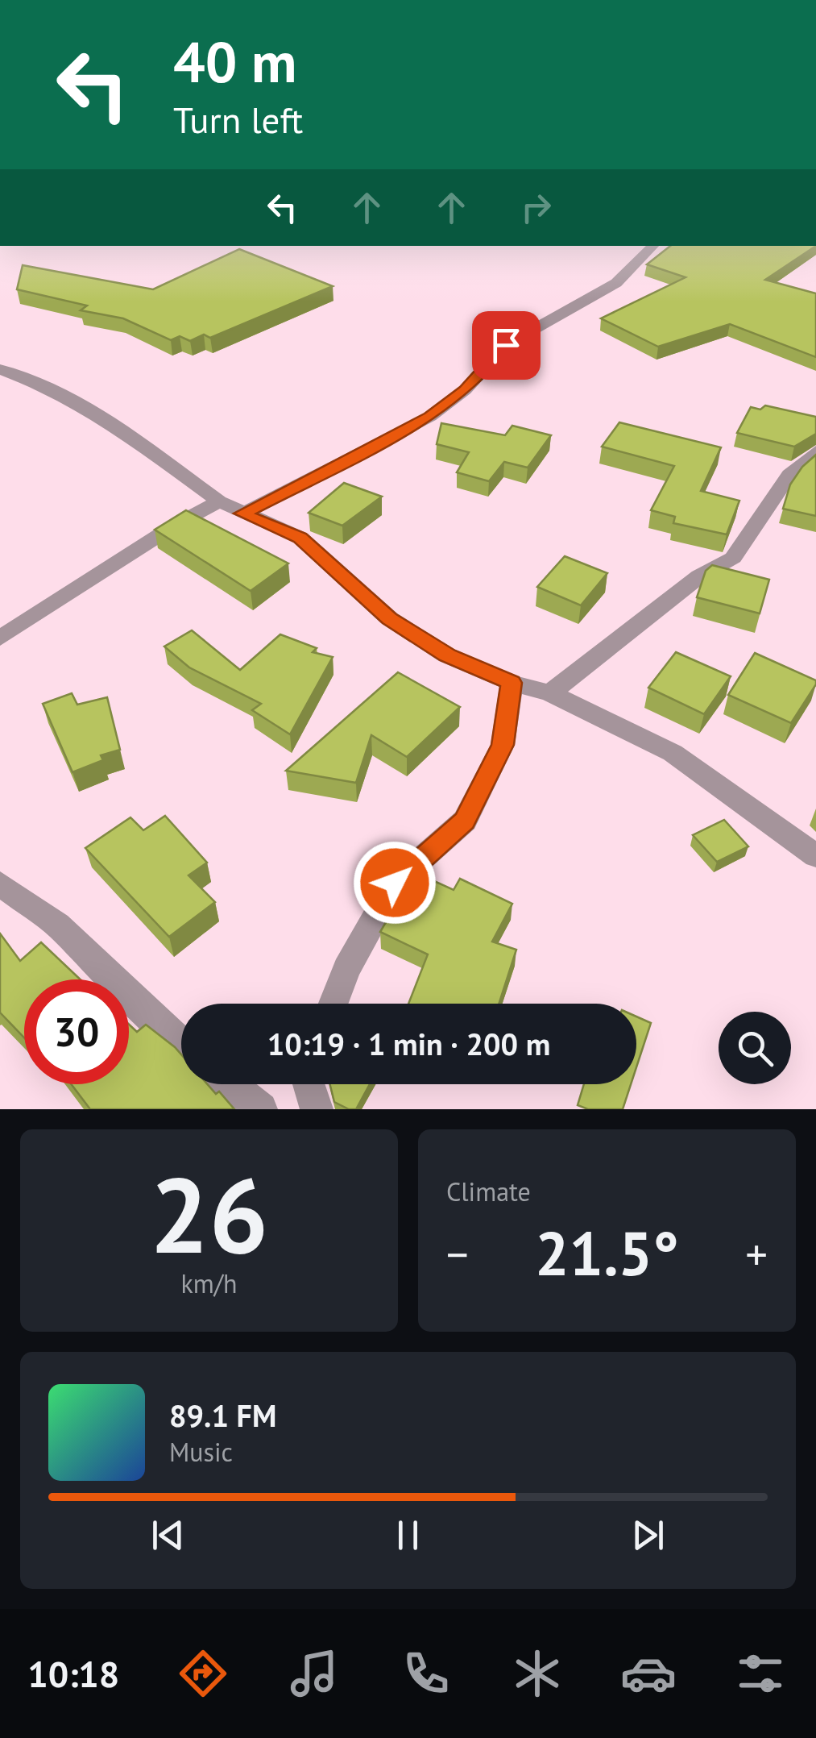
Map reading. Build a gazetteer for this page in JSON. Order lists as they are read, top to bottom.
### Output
{
  "page": {
    "turn": ["40 m", "Turn left"],
    "limit": "30",
    "trip": "10:19 · 1 min · 200 m",
    "tile": [
      ["26", "km/h"],
      "Climate"
    ],
    "heat": ["−", "21.5°", "+"],
    "song": ["89.1 FM", "Music"],
    "tabs": "10:18"
  }
}
